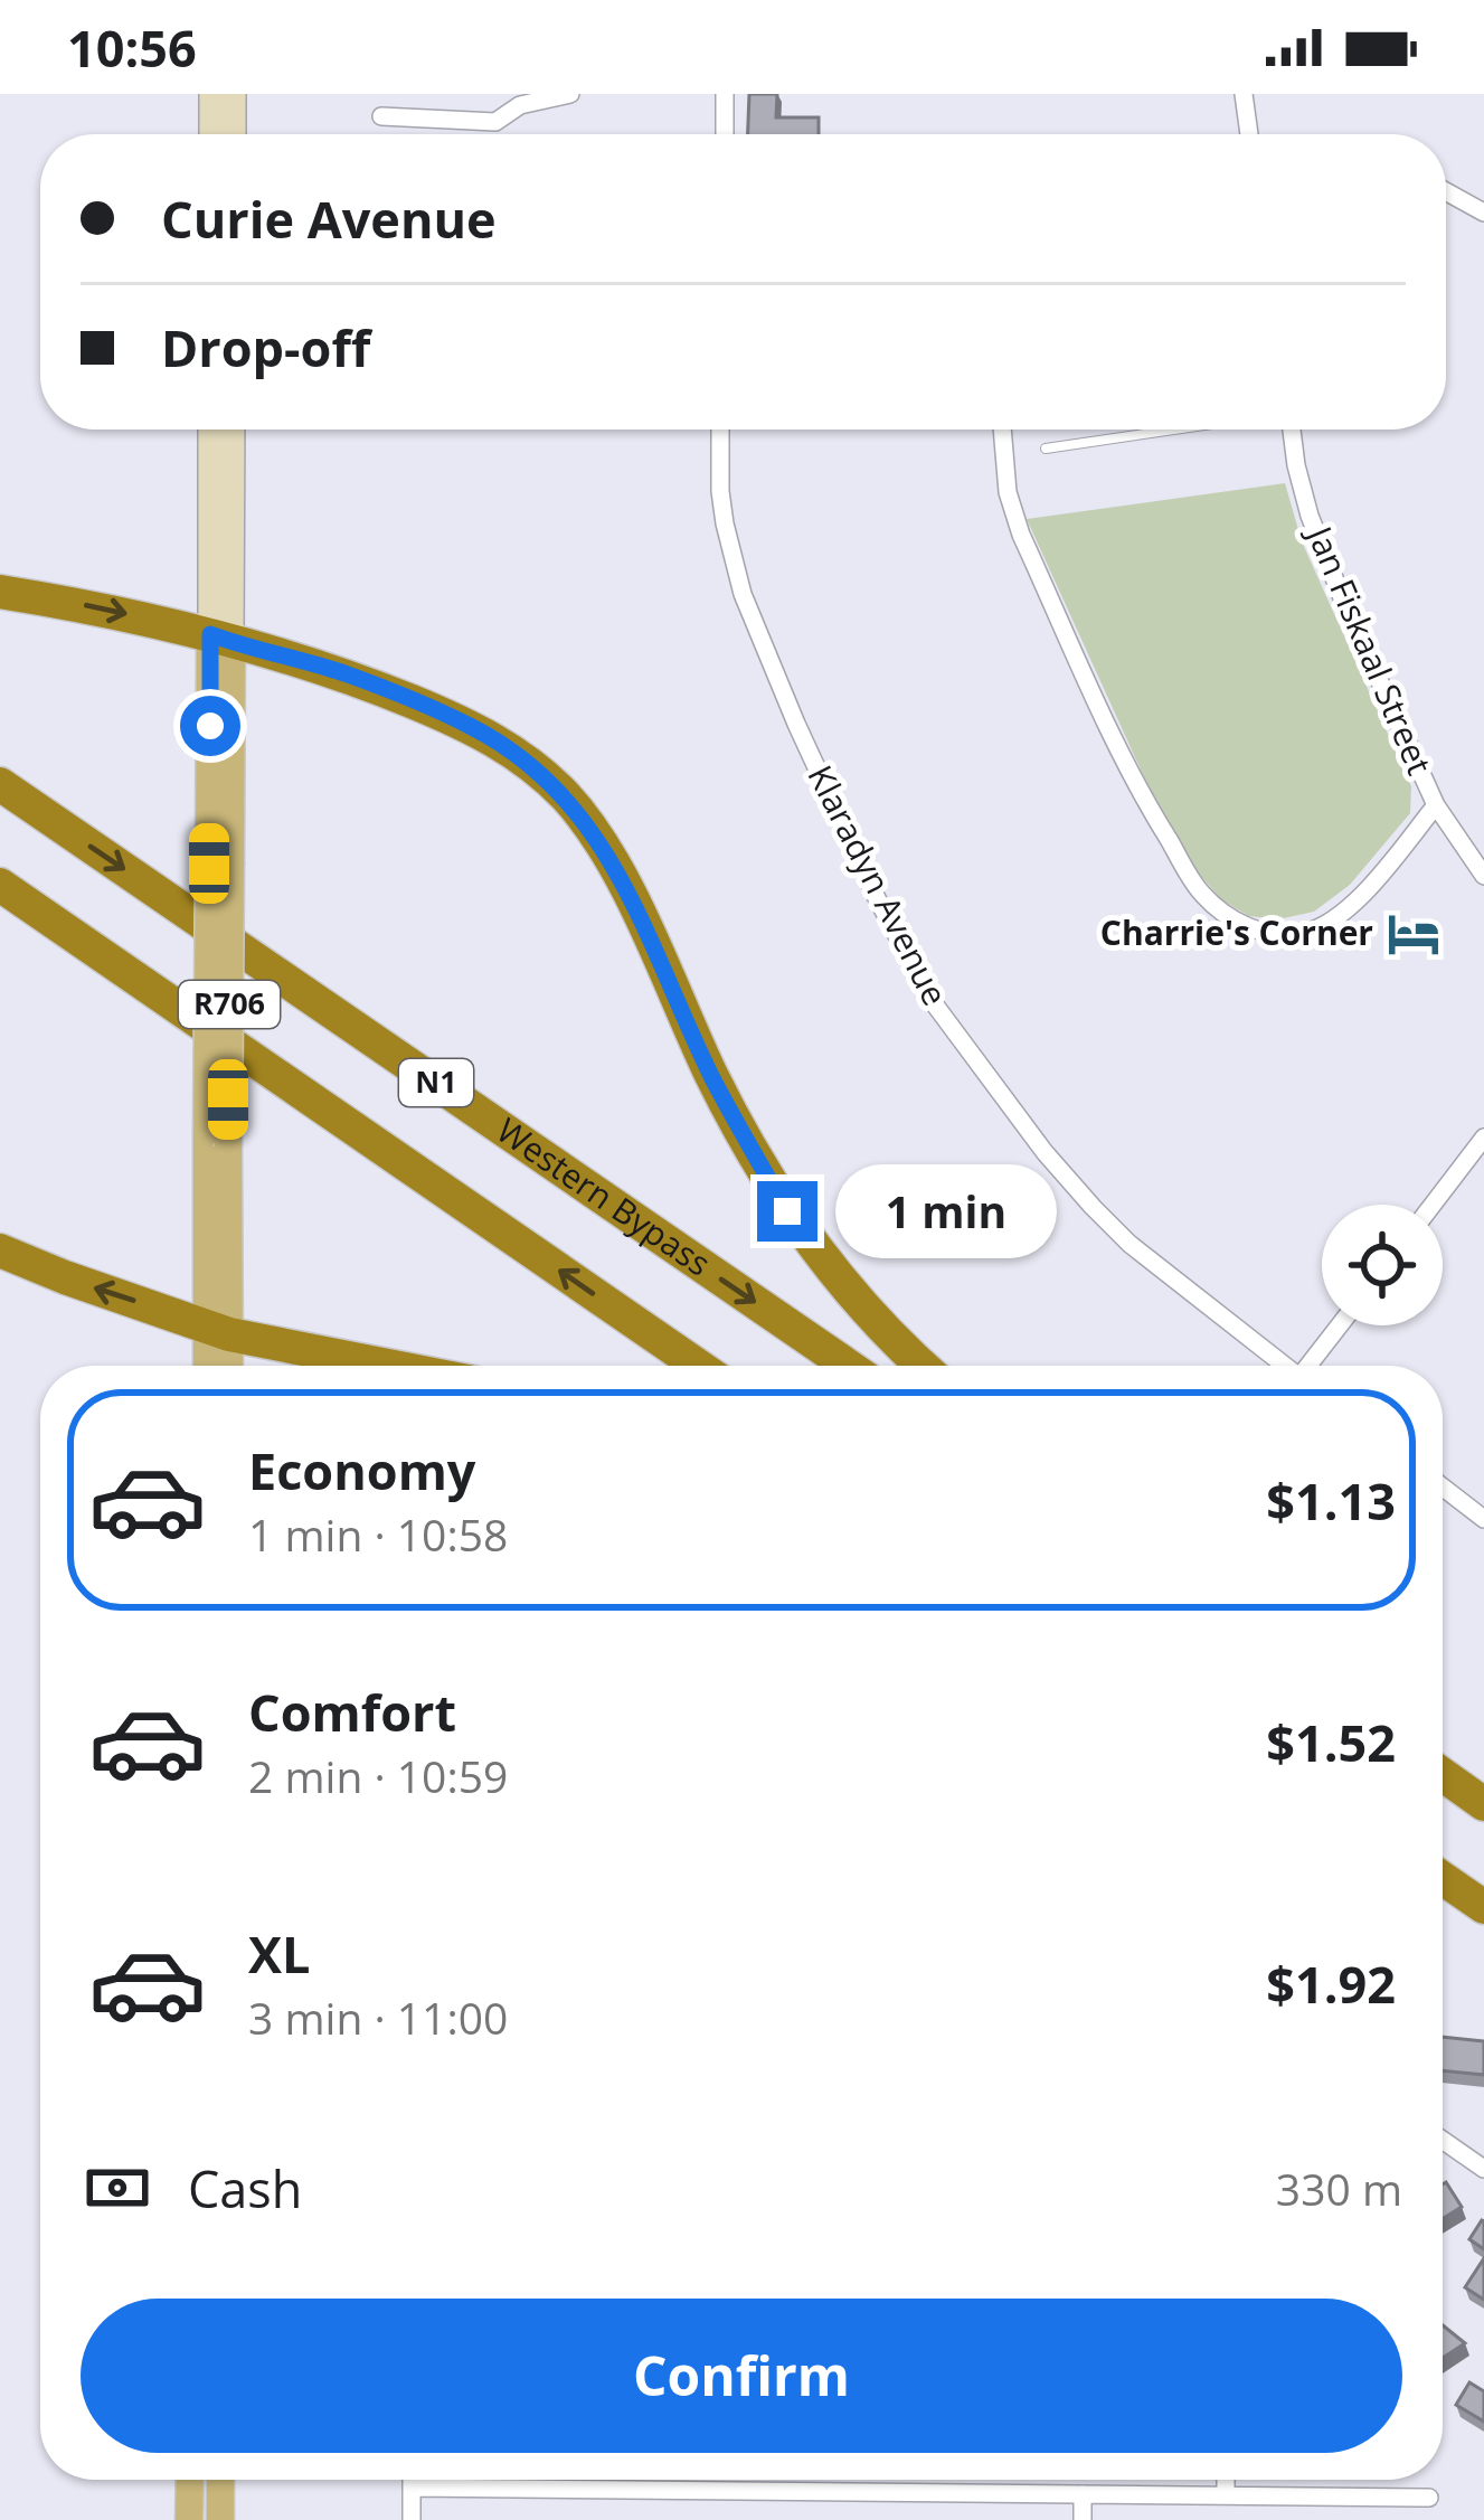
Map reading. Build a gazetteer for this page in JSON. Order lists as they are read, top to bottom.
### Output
{
  "streets": {
    "highway": ["N1", "Western Bypass"],
    "main road": ["R706"],
    "street": ["Jan Fiskaal Street", "Klaradyn Avenue"]
  },
  "places": {
    "hotel": ["Charrie's Corner"]
  },
  "page": {
    "status": "10:56",
    "banner": ["Curie Avenue", "Drop-off"],
    "bubble": "1 min",
    "list": [
      {
        "name": "Economy",
        "note": "1 min · 10:58",
        "value": "$1.13"
      },
      {
        "name": "Comfort",
        "note": "2 min · 10:59",
        "value": "$1.52"
      },
      {
        "name": "XL",
        "note": "3 min · 11:00",
        "value": "$1.92"
      }
    ],
    "pay": ["Cash", "330 m"],
    "buttons": "Confirm"
  }
}
